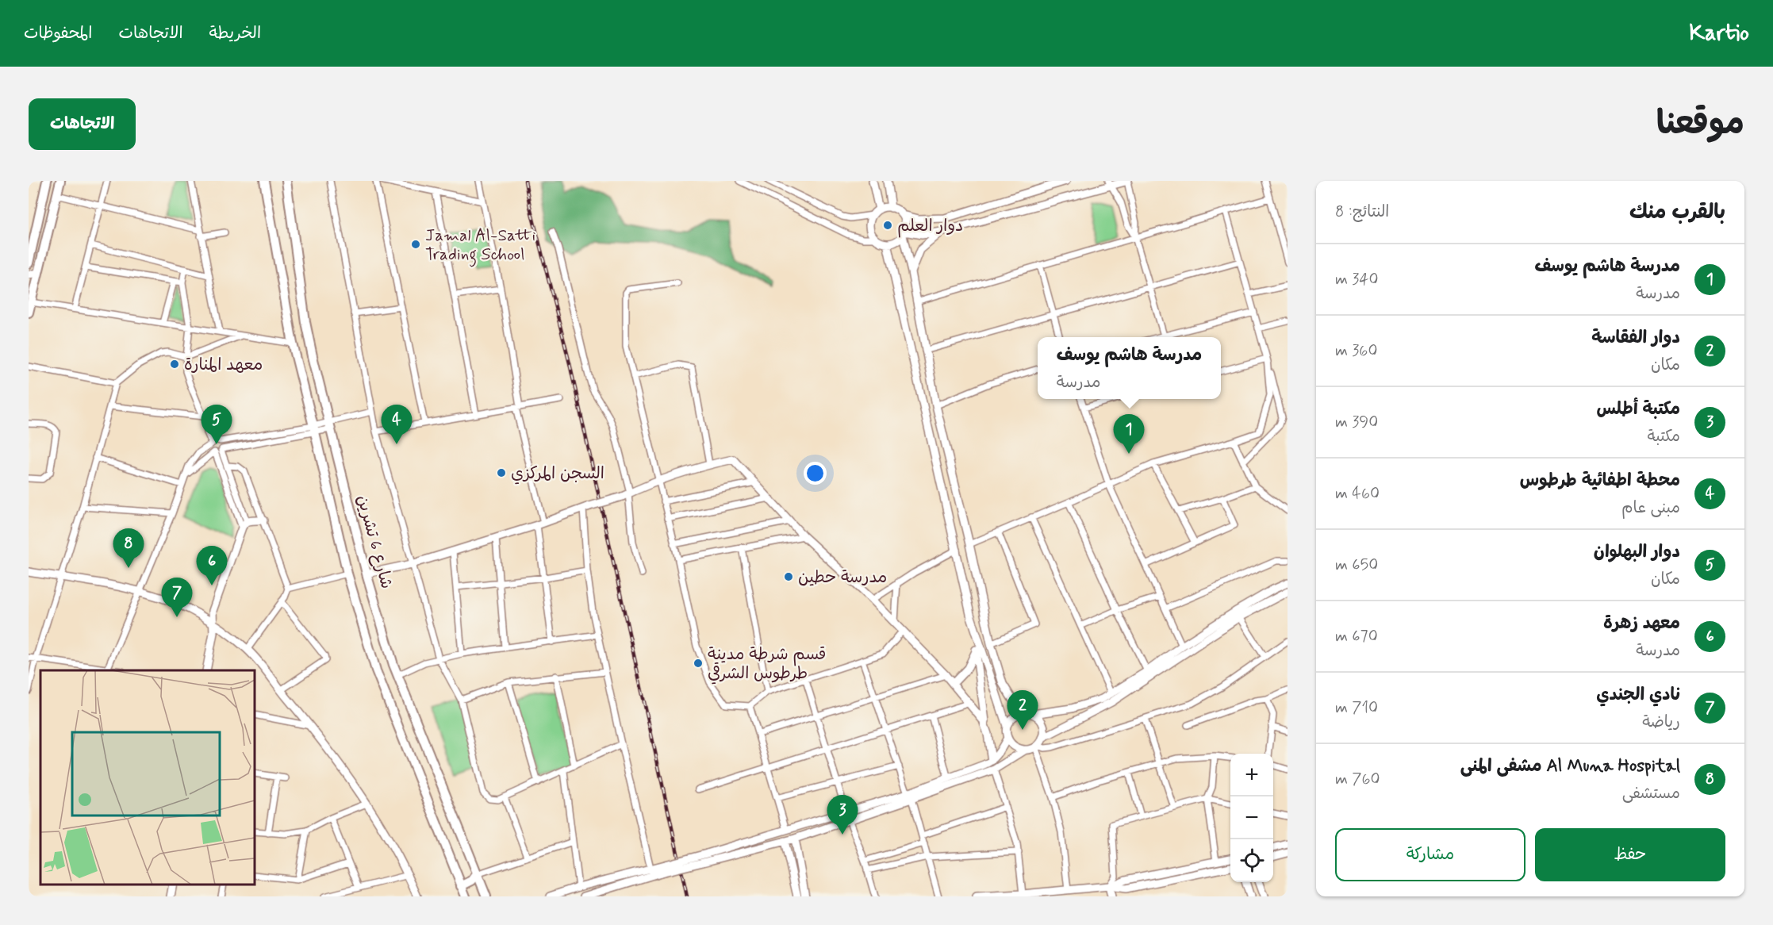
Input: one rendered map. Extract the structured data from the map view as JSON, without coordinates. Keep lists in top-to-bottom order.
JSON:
{
  "streets": {
    "main road": ["شارع 6 تشرين"]
  },
  "places": [
    "دوار العلم",
    "Jamal Al-Satti Trading School",
    "معهد المنارة",
    "السجن المركزي",
    "مدرسة حطين",
    "قسم شرطة مدينة طرطوس الشرقي"
  ],
  "page": {
    "header": "Kartio",
    "nav": ["الخريطة", "الاتجاهات", "المحفوظات"],
    "title": "موقعنا",
    "buttons": [
      "الاتجاهات",
      ["حفظ", "مشاركة"]
    ],
    "heading": ["بالقرب منك", "النتائج: 8"],
    "list": [
      {
        "mark": "1",
        "name": "مدرسة هاشم يوسف",
        "note": "مدرسة",
        "value": "340 m"
      },
      {
        "mark": "2",
        "name": "دوار الفقاسة",
        "note": "مكان",
        "value": "360 m"
      },
      {
        "mark": "3",
        "name": "مكتبة أطلس",
        "note": "مكتبة",
        "value": "390 m"
      },
      {
        "mark": "4",
        "name": "محطة اطفائية طرطوس",
        "note": "مبنى عام",
        "value": "460 m"
      },
      {
        "mark": "5",
        "name": "دوار البهلوان",
        "note": "مكان",
        "value": "650 m"
      },
      {
        "mark": "6",
        "name": "معهد زهرة",
        "note": "مدرسة",
        "value": "670 m"
      },
      {
        "mark": "7",
        "name": "نادي الجندي",
        "note": "رياضة",
        "value": "710 m"
      },
      {
        "mark": "8",
        "name": "Al Muna Hospital مشفى المنى",
        "note": "مستشفى",
        "value": "760 m"
      }
    ],
    "popup": ["مدرسة هاشم يوسف", "مدرسة"],
    "pins": [
      "4",
      "5",
      "1",
      "8",
      "6",
      "7",
      "2",
      "3"
    ],
    "map_buttons": ["+", "−"]
  }
}
